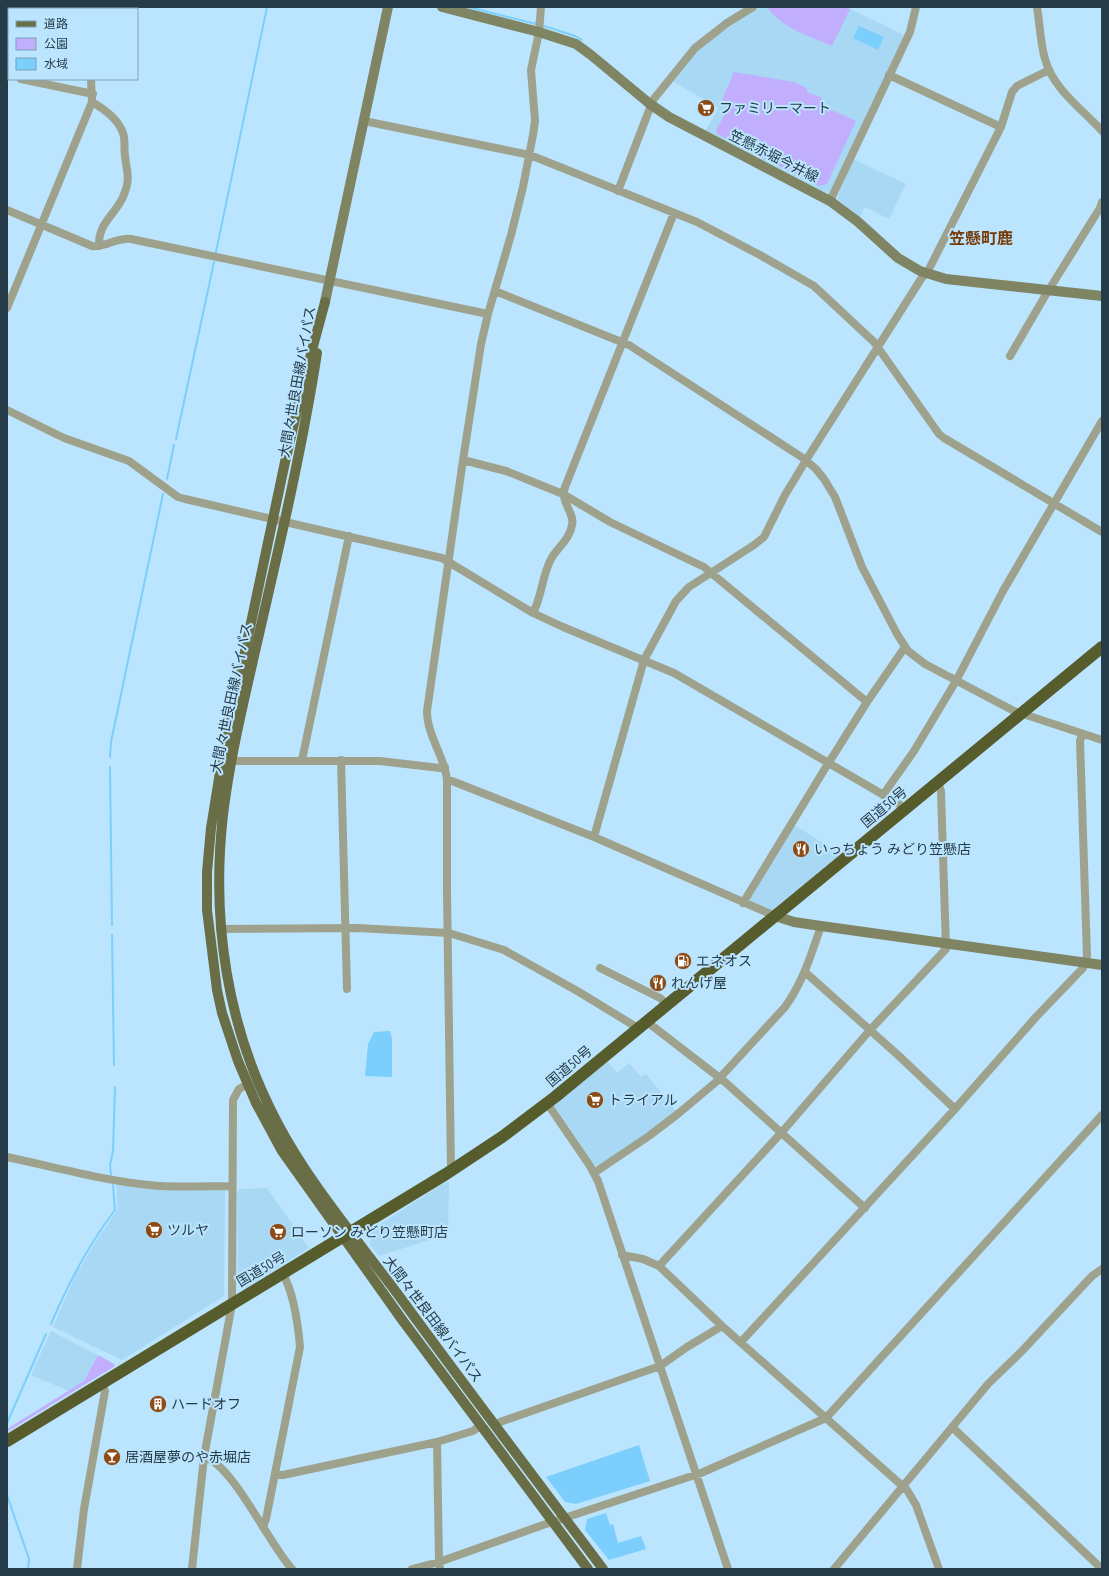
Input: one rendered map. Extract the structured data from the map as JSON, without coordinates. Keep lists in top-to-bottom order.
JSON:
{
  "streets": {
    "highway": ["国道50号"],
    "main road": ["笠懸赤堀今井線", "大間々世良田線バイパス"]
  },
  "crossings": [
    ["大間々世良田線バイパス", "国道50号"]
  ],
  "districts": ["笠懸町鹿"],
  "places": {
    "supermarket": [
      "ファミリーマート",
      "トライアル",
      "ツルヤ",
      "ローソン みどり笠懸町店"
    ],
    "restaurant": ["いっちょう みどり笠懸店", "れんげ屋"],
    "fuel station": ["エネオス"],
    "building": ["ハードオフ"],
    "bar": ["居酒屋夢のや赤堀店"]
  },
  "legend": ["道路", "公園", "水域"]
}
